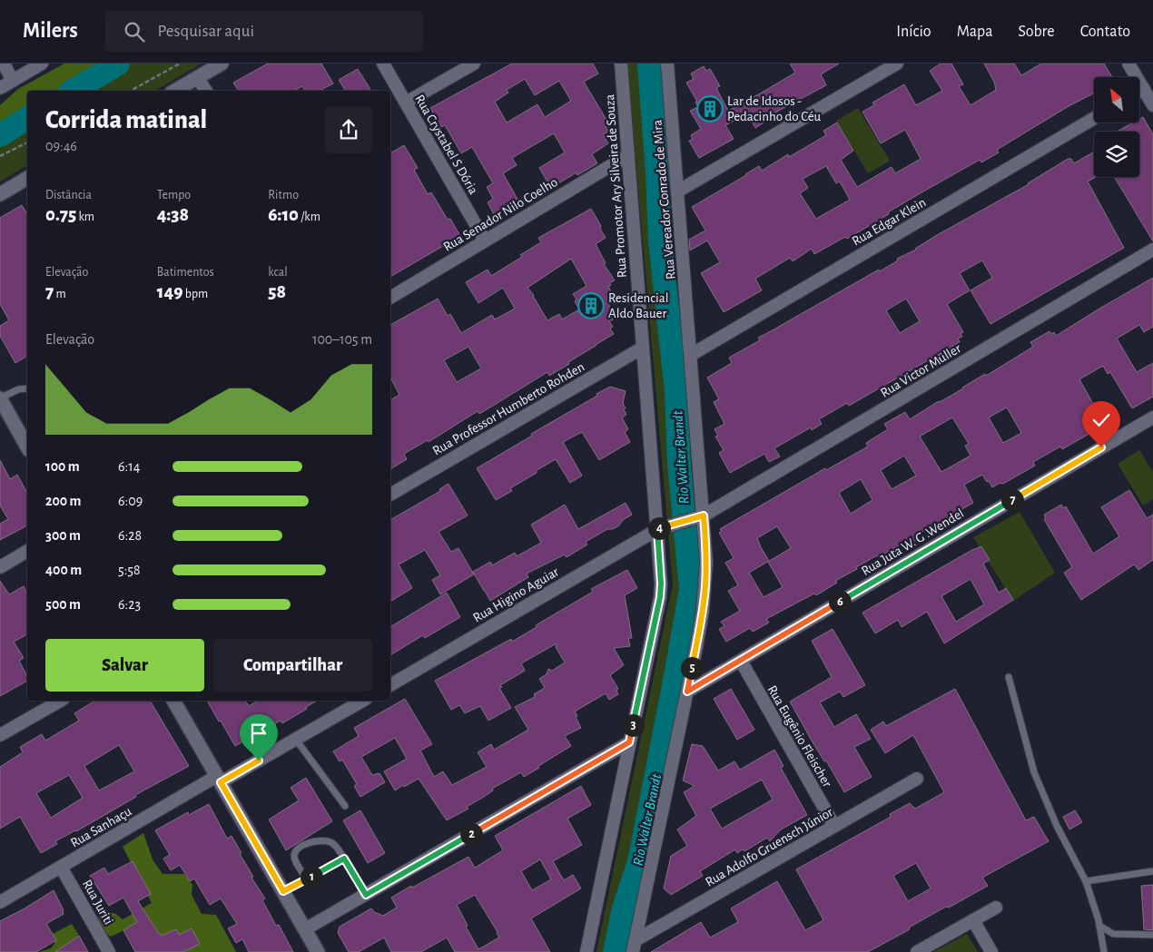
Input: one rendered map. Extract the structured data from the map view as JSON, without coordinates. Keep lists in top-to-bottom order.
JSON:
{
  "streets": {
    "street": [
      "Rua Crystabel S Dória",
      "Rua Promotor Ary Silveira de Souza",
      "Rua Vereador Conrado de Mira",
      "Rua Senador Nilo Coelho",
      "Rua Edgar Klein",
      "Rua Victor Müller",
      "Rua Professor Humberto Rohden",
      "Rua Juta W. G .Wendel",
      "Rua Higino Aguiar",
      "Rua Eugênio Fleischer",
      "Rua Sanhaçu",
      "Rua Adolfo Gruensch Júnior",
      "Rua Juriti"
    ]
  },
  "crossings": [
    ["Rua Crystabel S Dória", "Rua Senador Nilo Coelho"],
    ["Rua Promotor Ary Silveira de Souza", "Rua Senador Nilo Coelho"],
    ["Rua Promotor Ary Silveira de Souza", "Rua Victor Müller"],
    ["Rua Promotor Ary Silveira de Souza", "Rua Professor Humberto Rohden"],
    ["Rua Promotor Ary Silveira de Souza", "Rua Higino Aguiar"],
    ["Rua Vereador Conrado de Mira", "Rua Edgar Klein"],
    ["Rua Vereador Conrado de Mira", "Rua Victor Müller"],
    ["Rua Vereador Conrado de Mira", "Rua Juta W. G .Wendel"],
    ["Rua Vereador Conrado de Mira", "Rua Adolfo Gruensch Júnior"],
    ["Rua Victor Müller", "Rua Higino Aguiar"],
    ["Rua Juta W. G .Wendel", "Rua Eugênio Fleischer"],
    ["Rua Eugênio Fleischer", "Rua Adolfo Gruensch Júnior"],
    ["Rua Sanhaçu", "Rua Juriti"]
  ],
  "water": ["Rio Walter Brandt"],
  "places": {
    "building": ["Lar de Idosos - Pedacinho do Céu", "Residencial Aldo Bauer"]
  },
  "north": "top left",
  "page": {
    "header": "Milers",
    "search": "Pesquisar aqui",
    "nav": [
      "Início",
      "Mapa",
      "Sobre",
      "Contato"
    ],
    "heading": ["Corrida matinal", "09:46"],
    "stats": [
      ["Distância", "0.75 km"],
      ["Tempo", "4:38"],
      ["Ritmo", "6:10 /km"],
      ["Elevação", "7 m"],
      ["Batimentos", "149 bpm"],
      ["kcal", "58"]
    ],
    "chart": ["Elevação", "100–105 m"],
    "list": [
      {
        "name": "100 m",
        "note": "6:14"
      },
      {
        "name": "200 m",
        "note": "6:09"
      },
      {
        "name": "300 m",
        "note": "6:28"
      },
      {
        "name": "400 m",
        "note": "5:58"
      },
      {
        "name": "500 m",
        "note": "6:23"
      }
    ],
    "pins": [
      "7",
      "4",
      "6",
      "5",
      "3",
      "2",
      "1"
    ],
    "buttons": ["Salvar", "Compartilhar"]
  }
}
